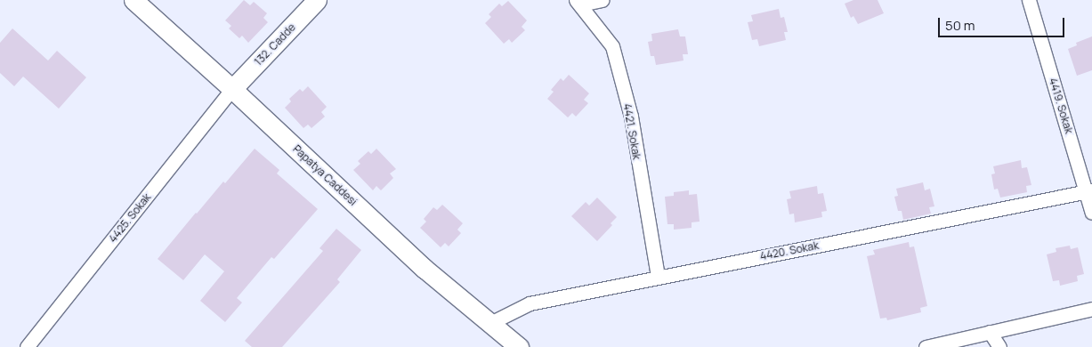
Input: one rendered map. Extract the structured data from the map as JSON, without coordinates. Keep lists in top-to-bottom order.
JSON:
{
  "streets": {
    "street": [
      "132. Cadde",
      "4419. Sokak",
      "4421. Sokak",
      "Papatya Caddesi",
      "4425. Sokak",
      "4420. Sokak"
    ]
  },
  "crossings": [
    ["132. Cadde", "Papatya Caddesi"],
    ["132. Cadde", "4425. Sokak"],
    ["4419. Sokak", "4420. Sokak"],
    ["4421. Sokak", "4420. Sokak"],
    ["Papatya Caddesi", "4425. Sokak"],
    ["Papatya Caddesi", "4420. Sokak"]
  ],
  "scale_bar": "50 m"
}
